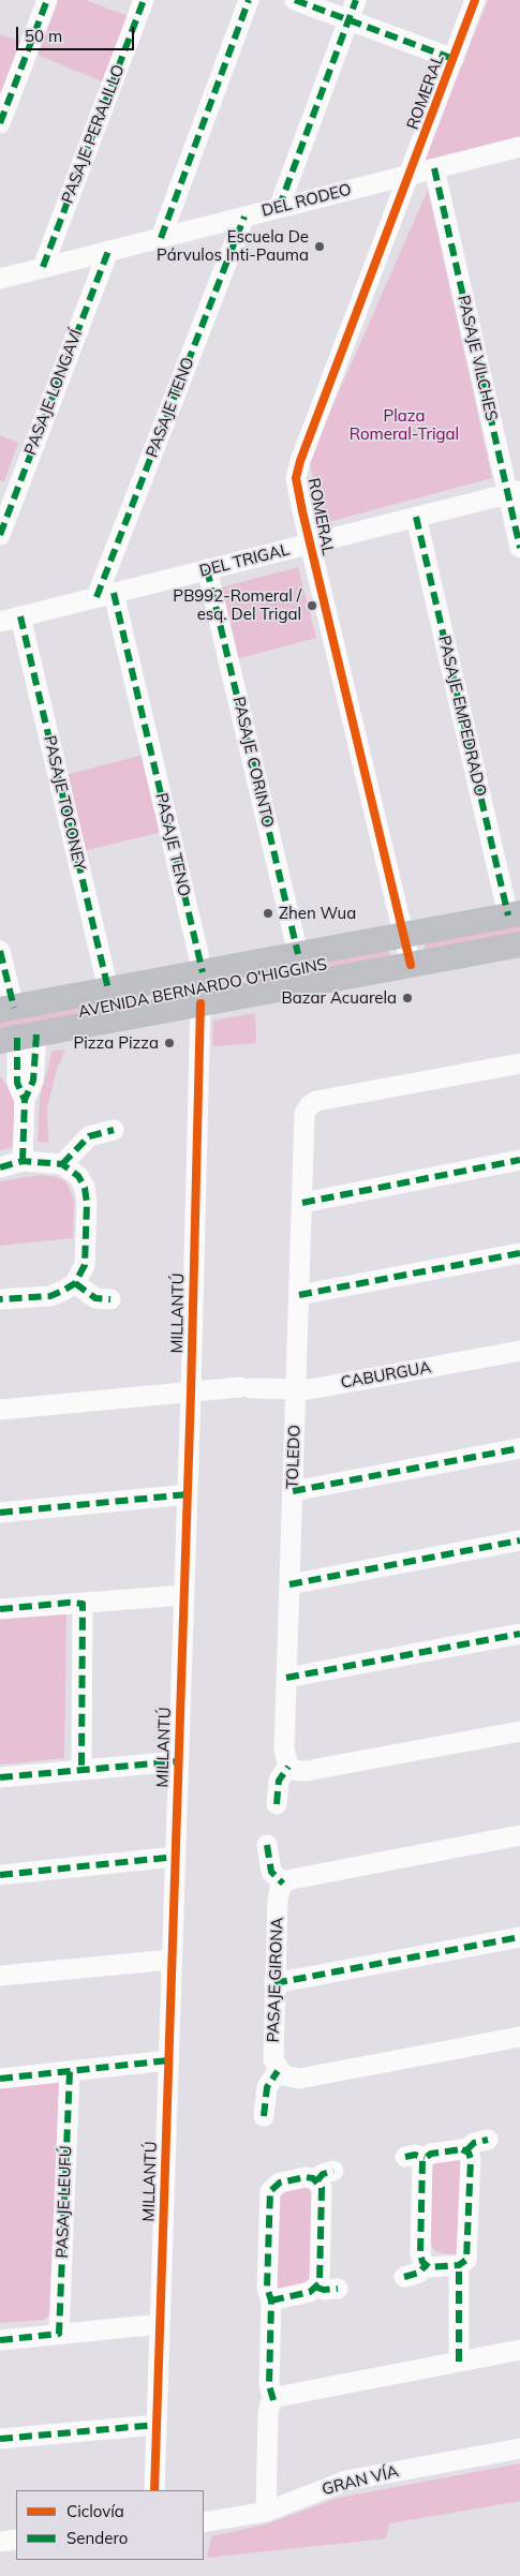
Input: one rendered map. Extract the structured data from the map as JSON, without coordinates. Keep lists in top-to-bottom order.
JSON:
{
  "streets": {
    "main road": ["AVENIDA BERNARDO O'HIGGINS"],
    "street": [
      "ROMERAL",
      "PASAJE PERALILLO",
      "DEL RODEO",
      "PASAJE VILCHES",
      "PASAJE LONGAVÍ",
      "PASAJE TENO",
      "DEL TRIGAL",
      "PASAJE EMPEDRADO",
      "PASAJE CORINTO",
      "PASAJE TOCONEY",
      "MILLANTÚ",
      "CABURGUA",
      "TOLEDO",
      "PASAJE GIRONA",
      "PASAJE LEUFÚ",
      "GRAN VÍA"
    ]
  },
  "crossings": [
    ["ROMERAL", "DEL RODEO"],
    ["ROMERAL", "DEL TRIGAL"],
    ["ROMERAL", "AVENIDA BERNARDO O'HIGGINS"],
    ["PASAJE PERALILLO", "DEL RODEO"],
    ["DEL RODEO", "PASAJE VILCHES"],
    ["DEL RODEO", "PASAJE LONGAVÍ"],
    ["DEL RODEO", "PASAJE TENO"],
    ["PASAJE VILCHES", "DEL TRIGAL"],
    ["PASAJE TENO", "DEL TRIGAL"],
    ["PASAJE TENO", "AVENIDA BERNARDO O'HIGGINS"],
    ["DEL TRIGAL", "PASAJE EMPEDRADO"],
    ["DEL TRIGAL", "PASAJE CORINTO"],
    ["DEL TRIGAL", "PASAJE TOCONEY"],
    ["PASAJE EMPEDRADO", "AVENIDA BERNARDO O'HIGGINS"],
    ["PASAJE CORINTO", "AVENIDA BERNARDO O'HIGGINS"],
    ["PASAJE TOCONEY", "AVENIDA BERNARDO O'HIGGINS"],
    ["AVENIDA BERNARDO O'HIGGINS", "MILLANTÚ"],
    ["MILLANTÚ", "CABURGUA"],
    ["CABURGUA", "TOLEDO"]
  ],
  "parks": ["Plaza Romeral-Trigal"],
  "places": [
    "Escuela De Párvulos Inti-Pauma",
    "PB992-Romeral / esq. Del Trigal",
    "Zhen Wua",
    "Bazar Acuarela",
    "Pizza Pizza"
  ],
  "legend": ["Ciclovía", "Sendero"],
  "scale_bar": "50 m"
}
